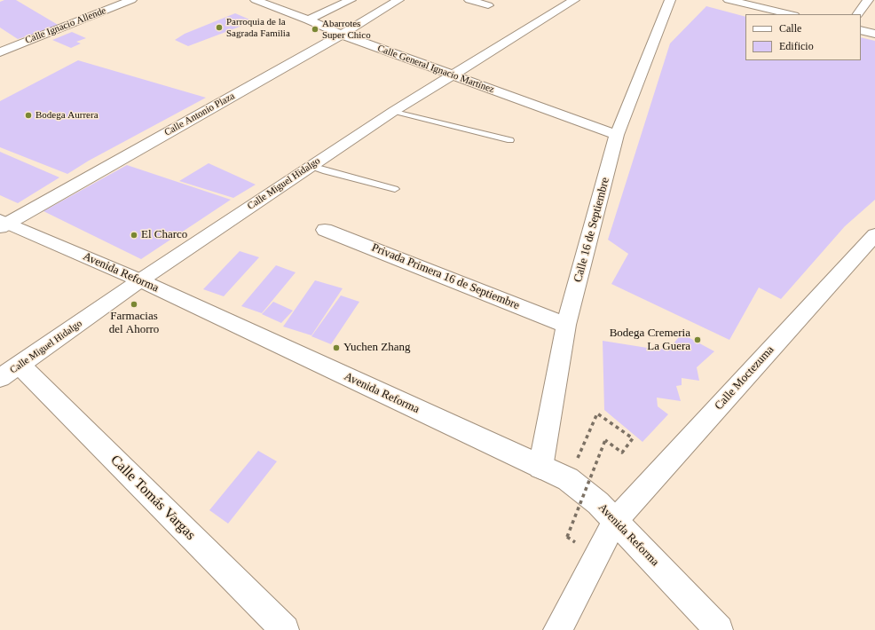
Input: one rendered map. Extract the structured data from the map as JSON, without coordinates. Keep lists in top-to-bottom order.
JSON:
{
  "streets": {
    "street": [
      "Calle Ignacio Allende",
      "Calle General Ignacio Martínez",
      "Calle Antonio Plaza",
      "Calle Miguel Hidalgo",
      "Calle 16 de Septiembre",
      "Avenida Reforma",
      "Privada Primera 16 de Septiembre",
      "Calle Moctezuma",
      "Calle Tomás Vargas"
    ]
  },
  "crossings": [
    ["Calle General Ignacio Martínez", "Calle Antonio Plaza"],
    ["Calle General Ignacio Martínez", "Calle Miguel Hidalgo"],
    ["Calle General Ignacio Martínez", "Calle 16 de Septiembre"],
    ["Calle Antonio Plaza", "Avenida Reforma"],
    ["Calle Miguel Hidalgo", "Avenida Reforma"],
    ["Calle Miguel Hidalgo", "Calle Tomás Vargas"],
    ["Calle 16 de Septiembre", "Avenida Reforma"],
    ["Calle 16 de Septiembre", "Privada Primera 16 de Septiembre"],
    ["Avenida Reforma", "Calle Moctezuma"]
  ],
  "places": [
    "Parroquia de la Sagrada Familia",
    "Abarrotes Super Chico",
    "Bodega Aurrera",
    "El Charco",
    "Farmacias del Ahorro",
    "Bodega Cremeria La Guera",
    "Yuchen Zhang"
  ],
  "legend": ["Calle", "Edificio"]
}
